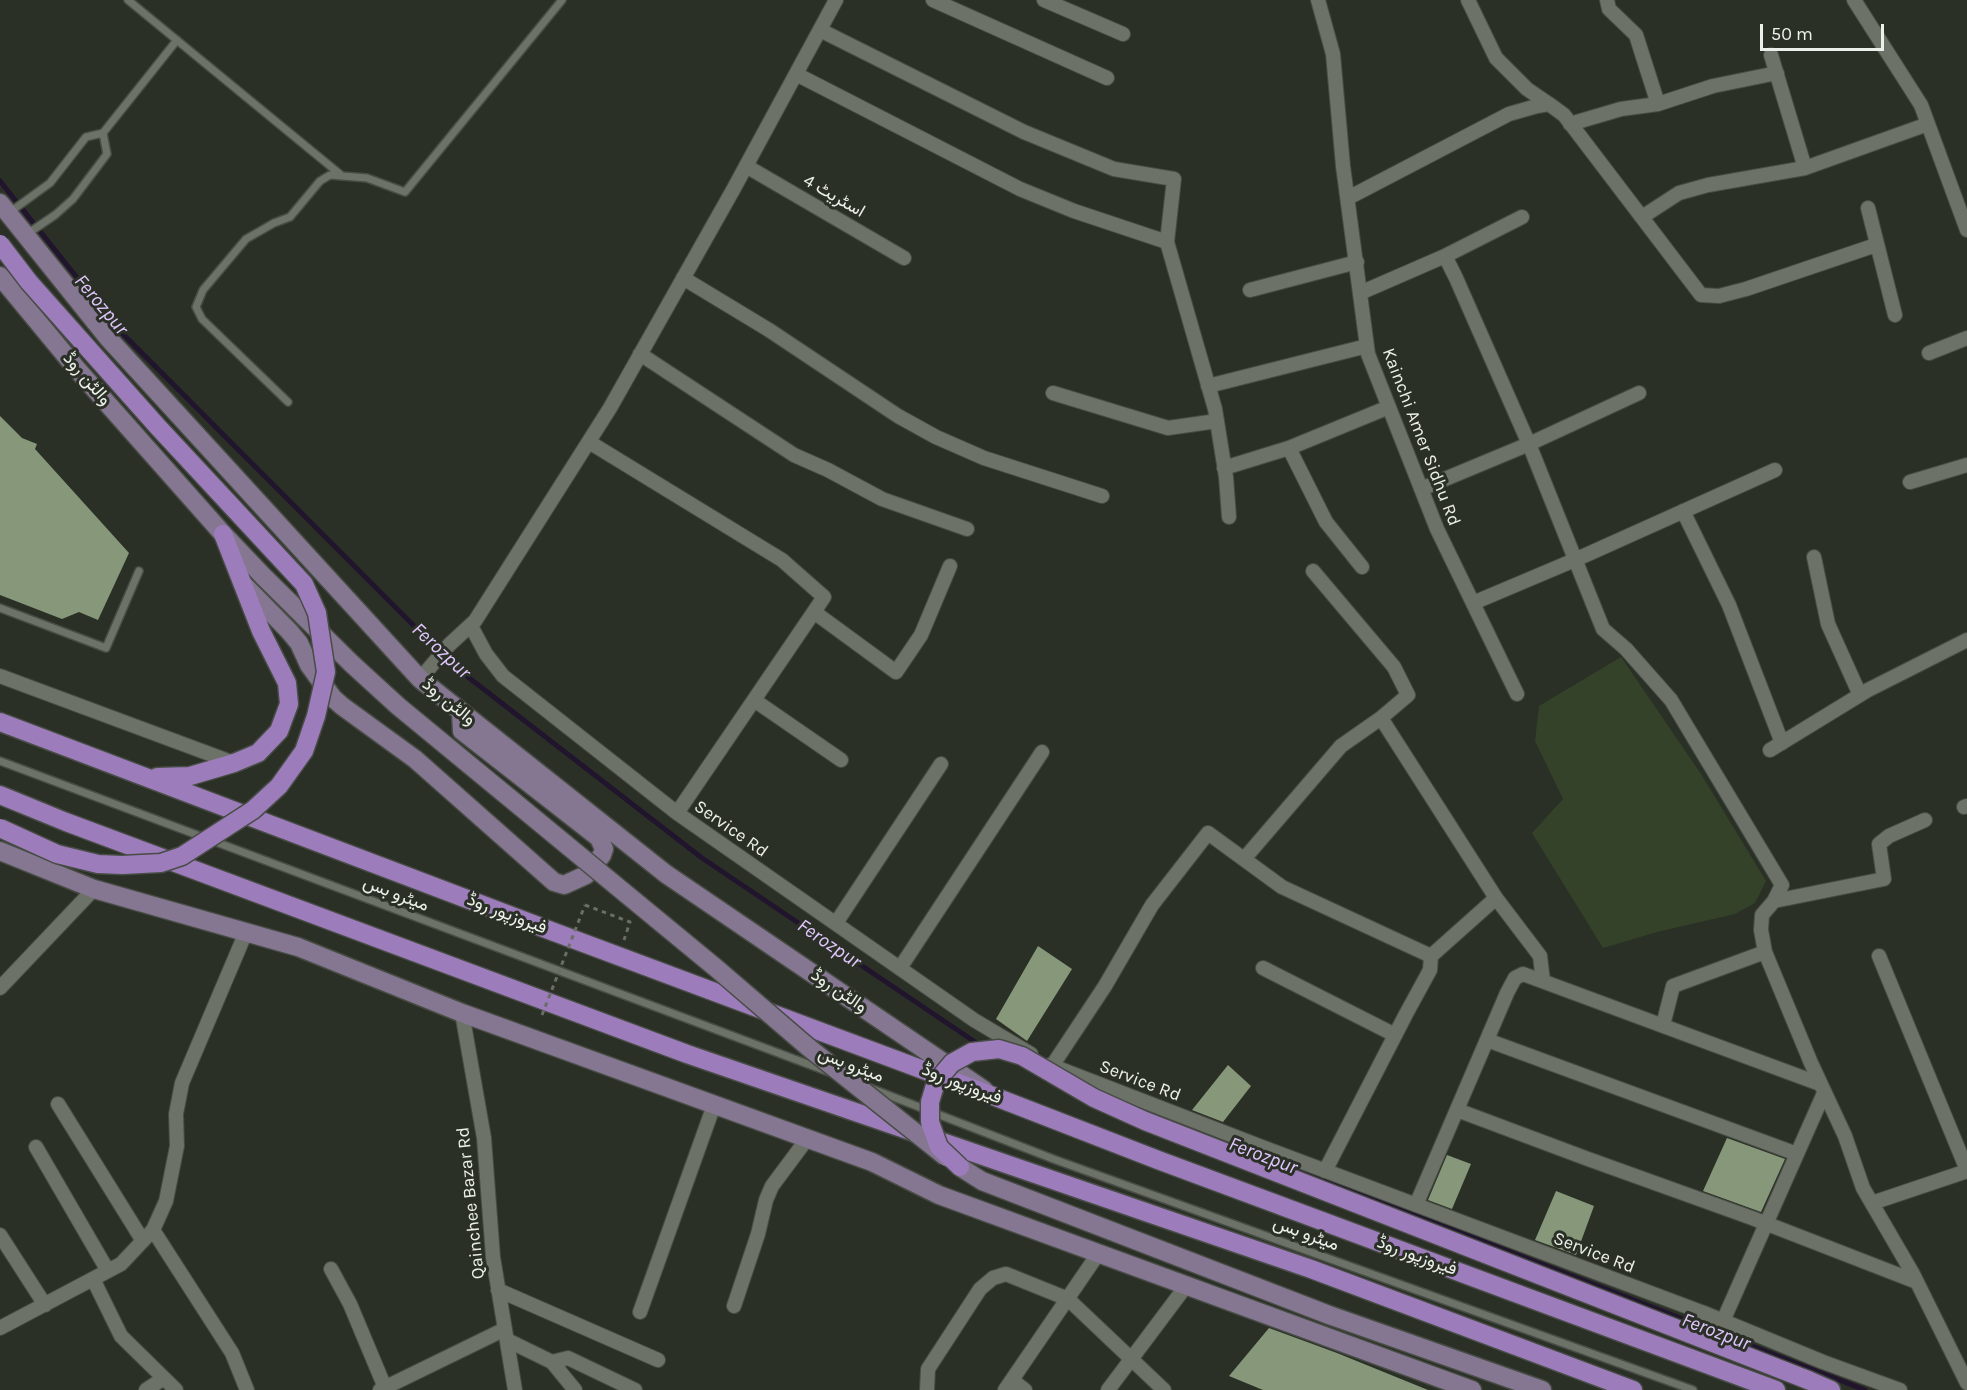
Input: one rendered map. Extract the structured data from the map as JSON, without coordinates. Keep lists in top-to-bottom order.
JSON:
{
  "streets": {
    "main road": ["والٹن روڈ", "فیروزپور روڈ"],
    "street": [
      "اسٹریٹ 4",
      "Kainchi Amer Sidhu Rd",
      "Service Rd",
      "Qainchee Bazar Rd"
    ],
    "lane": ["میٹرو بس"]
  },
  "crossings": [
    ["والٹن روڈ", "فیروزپور روڈ"]
  ],
  "water": ["Ferozpur"],
  "scale_bar": "50 m"
}
